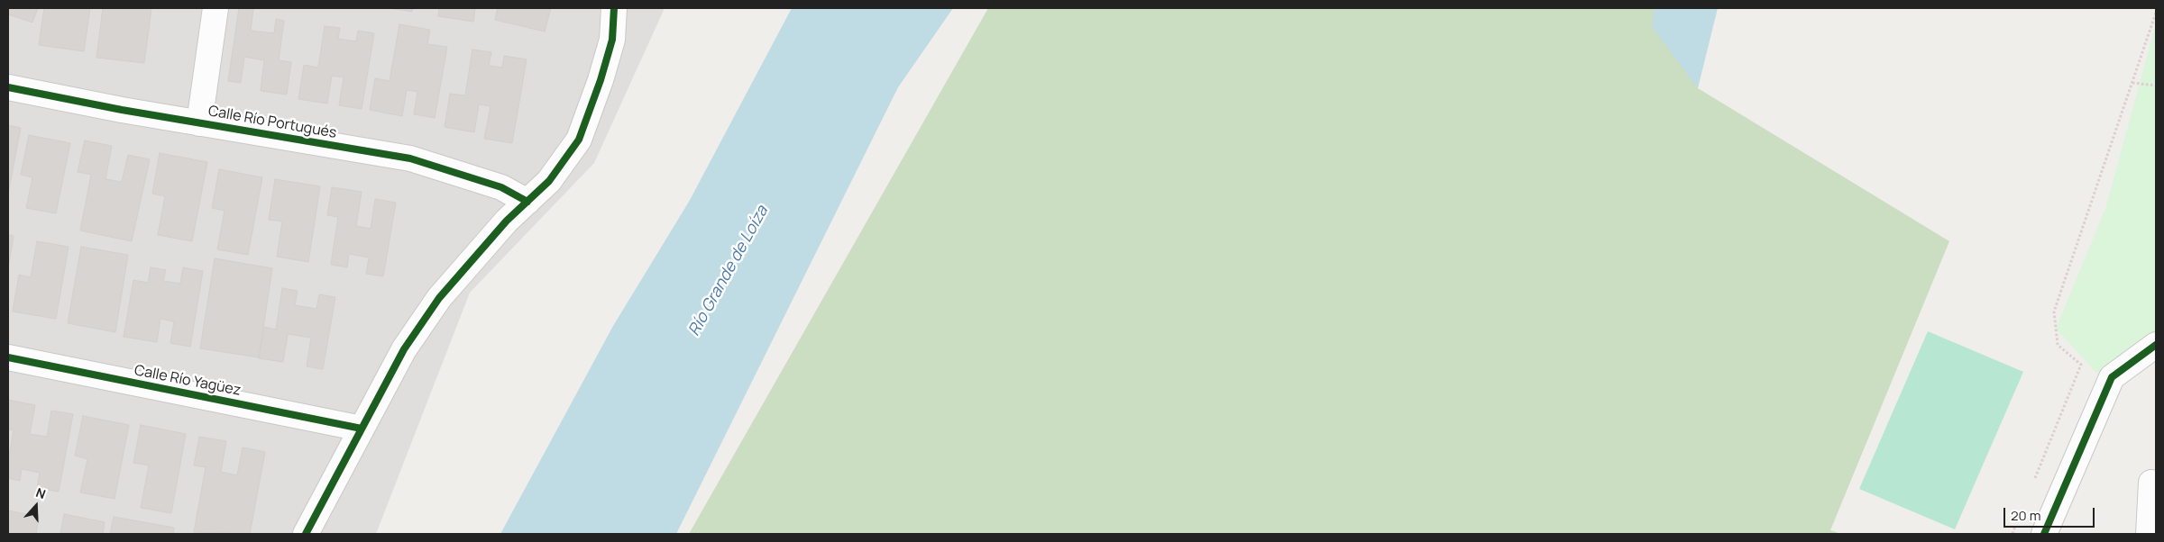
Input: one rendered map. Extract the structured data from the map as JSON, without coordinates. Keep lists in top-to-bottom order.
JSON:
{
  "streets": {
    "street": ["Calle Río Portugués", "Calle Río Yagüez"]
  },
  "water": ["Río Grande de Loíza"],
  "scale_bar": "20 m",
  "north": "top"
}
